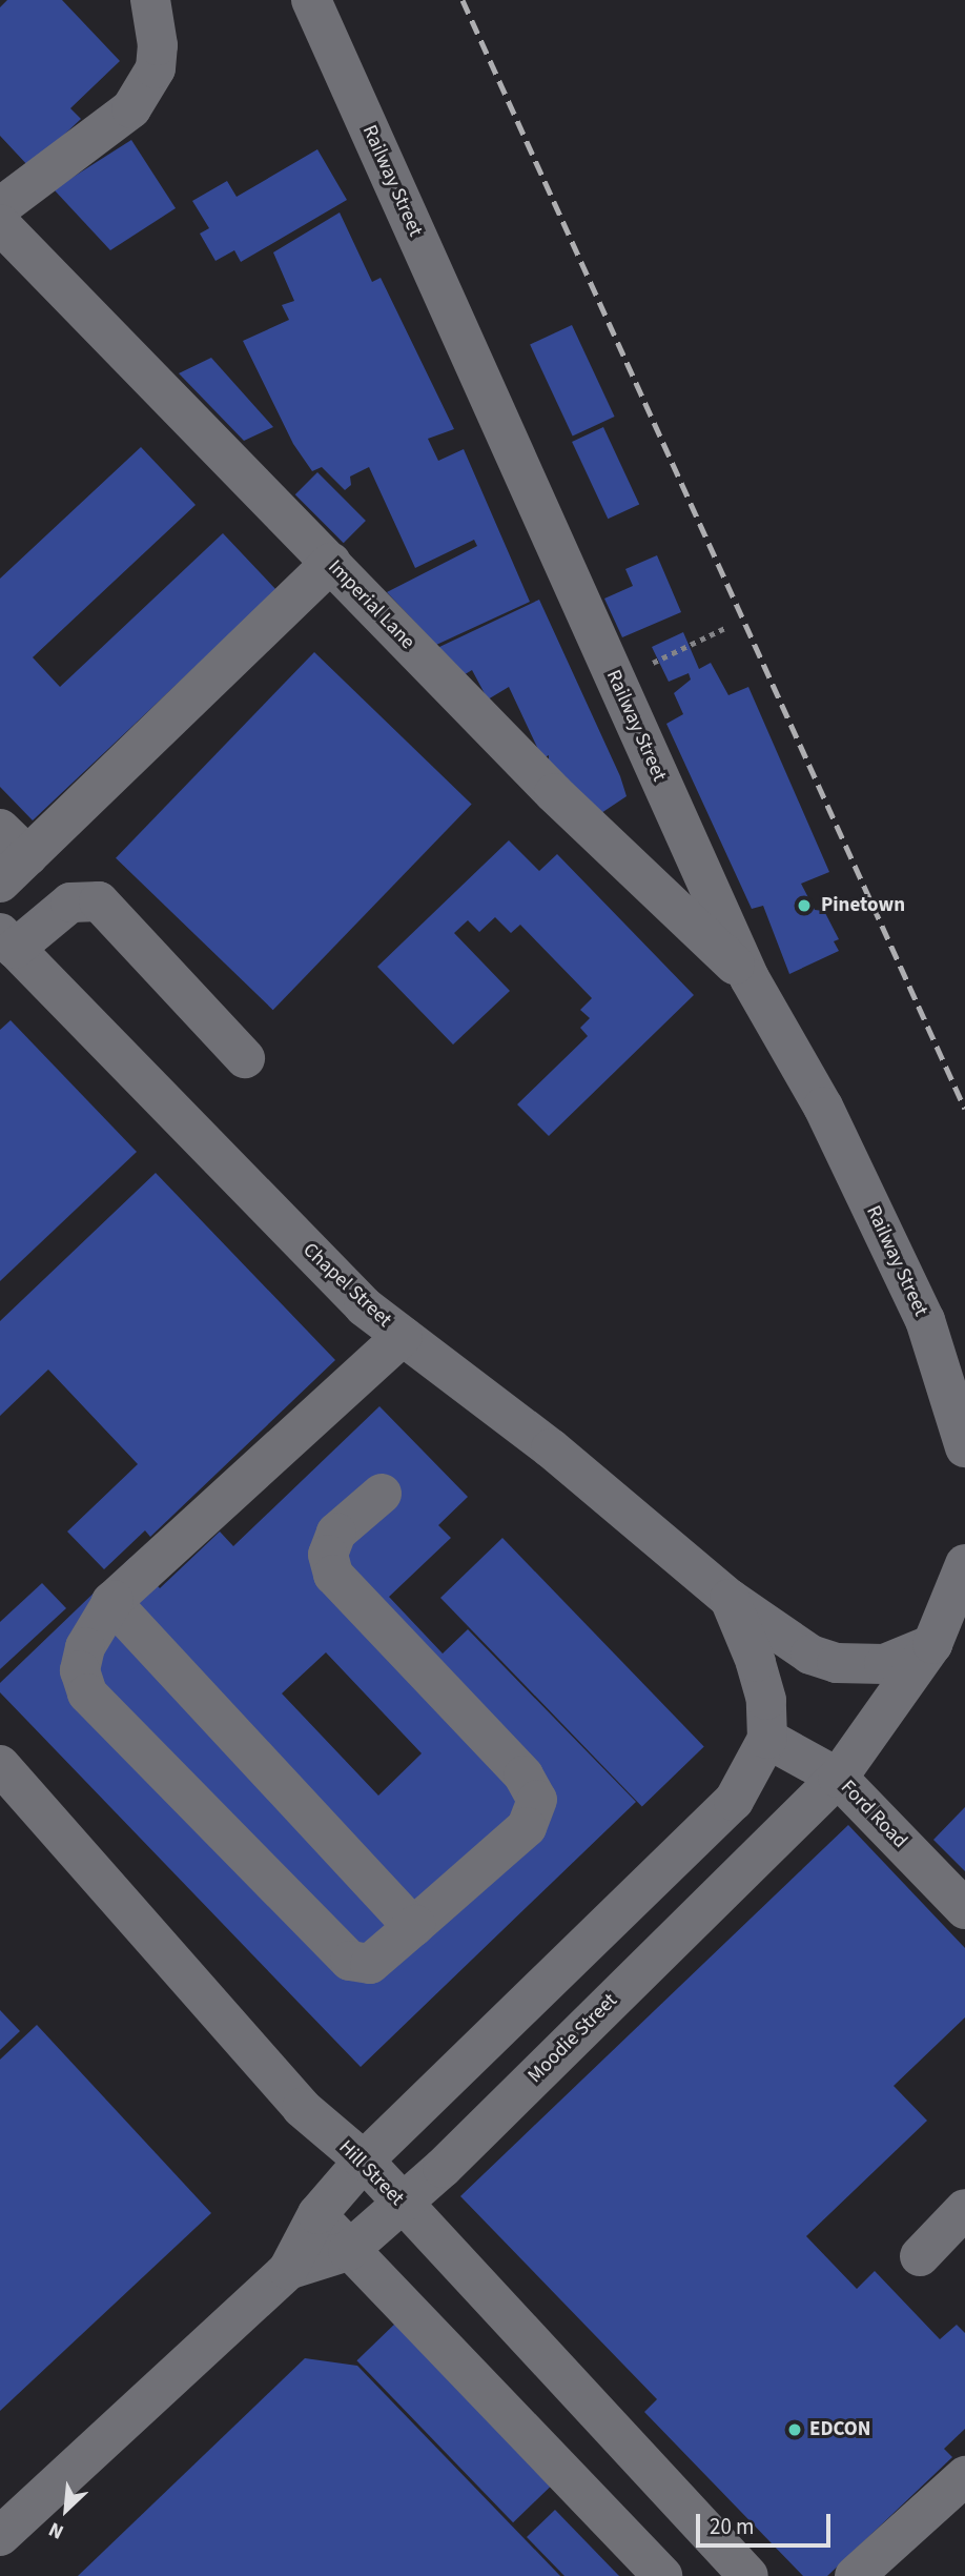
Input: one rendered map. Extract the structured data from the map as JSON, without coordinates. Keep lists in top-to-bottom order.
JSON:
{
  "streets": {
    "street": [
      "Railway Street",
      "Imperial Lane",
      "Chapel Street",
      "Ford Road",
      "Moodie Street",
      "Hill Street"
    ]
  },
  "crossings": [
    ["Railway Street", "Imperial Lane"],
    ["Chapel Street", "Ford Road"],
    ["Chapel Street", "Moodie Street"],
    ["Ford Road", "Moodie Street"],
    ["Moodie Street", "Hill Street"]
  ],
  "places": ["Pinetown", "EDCON"],
  "scale_bar": "20 m",
  "north": "bottom left"
}
